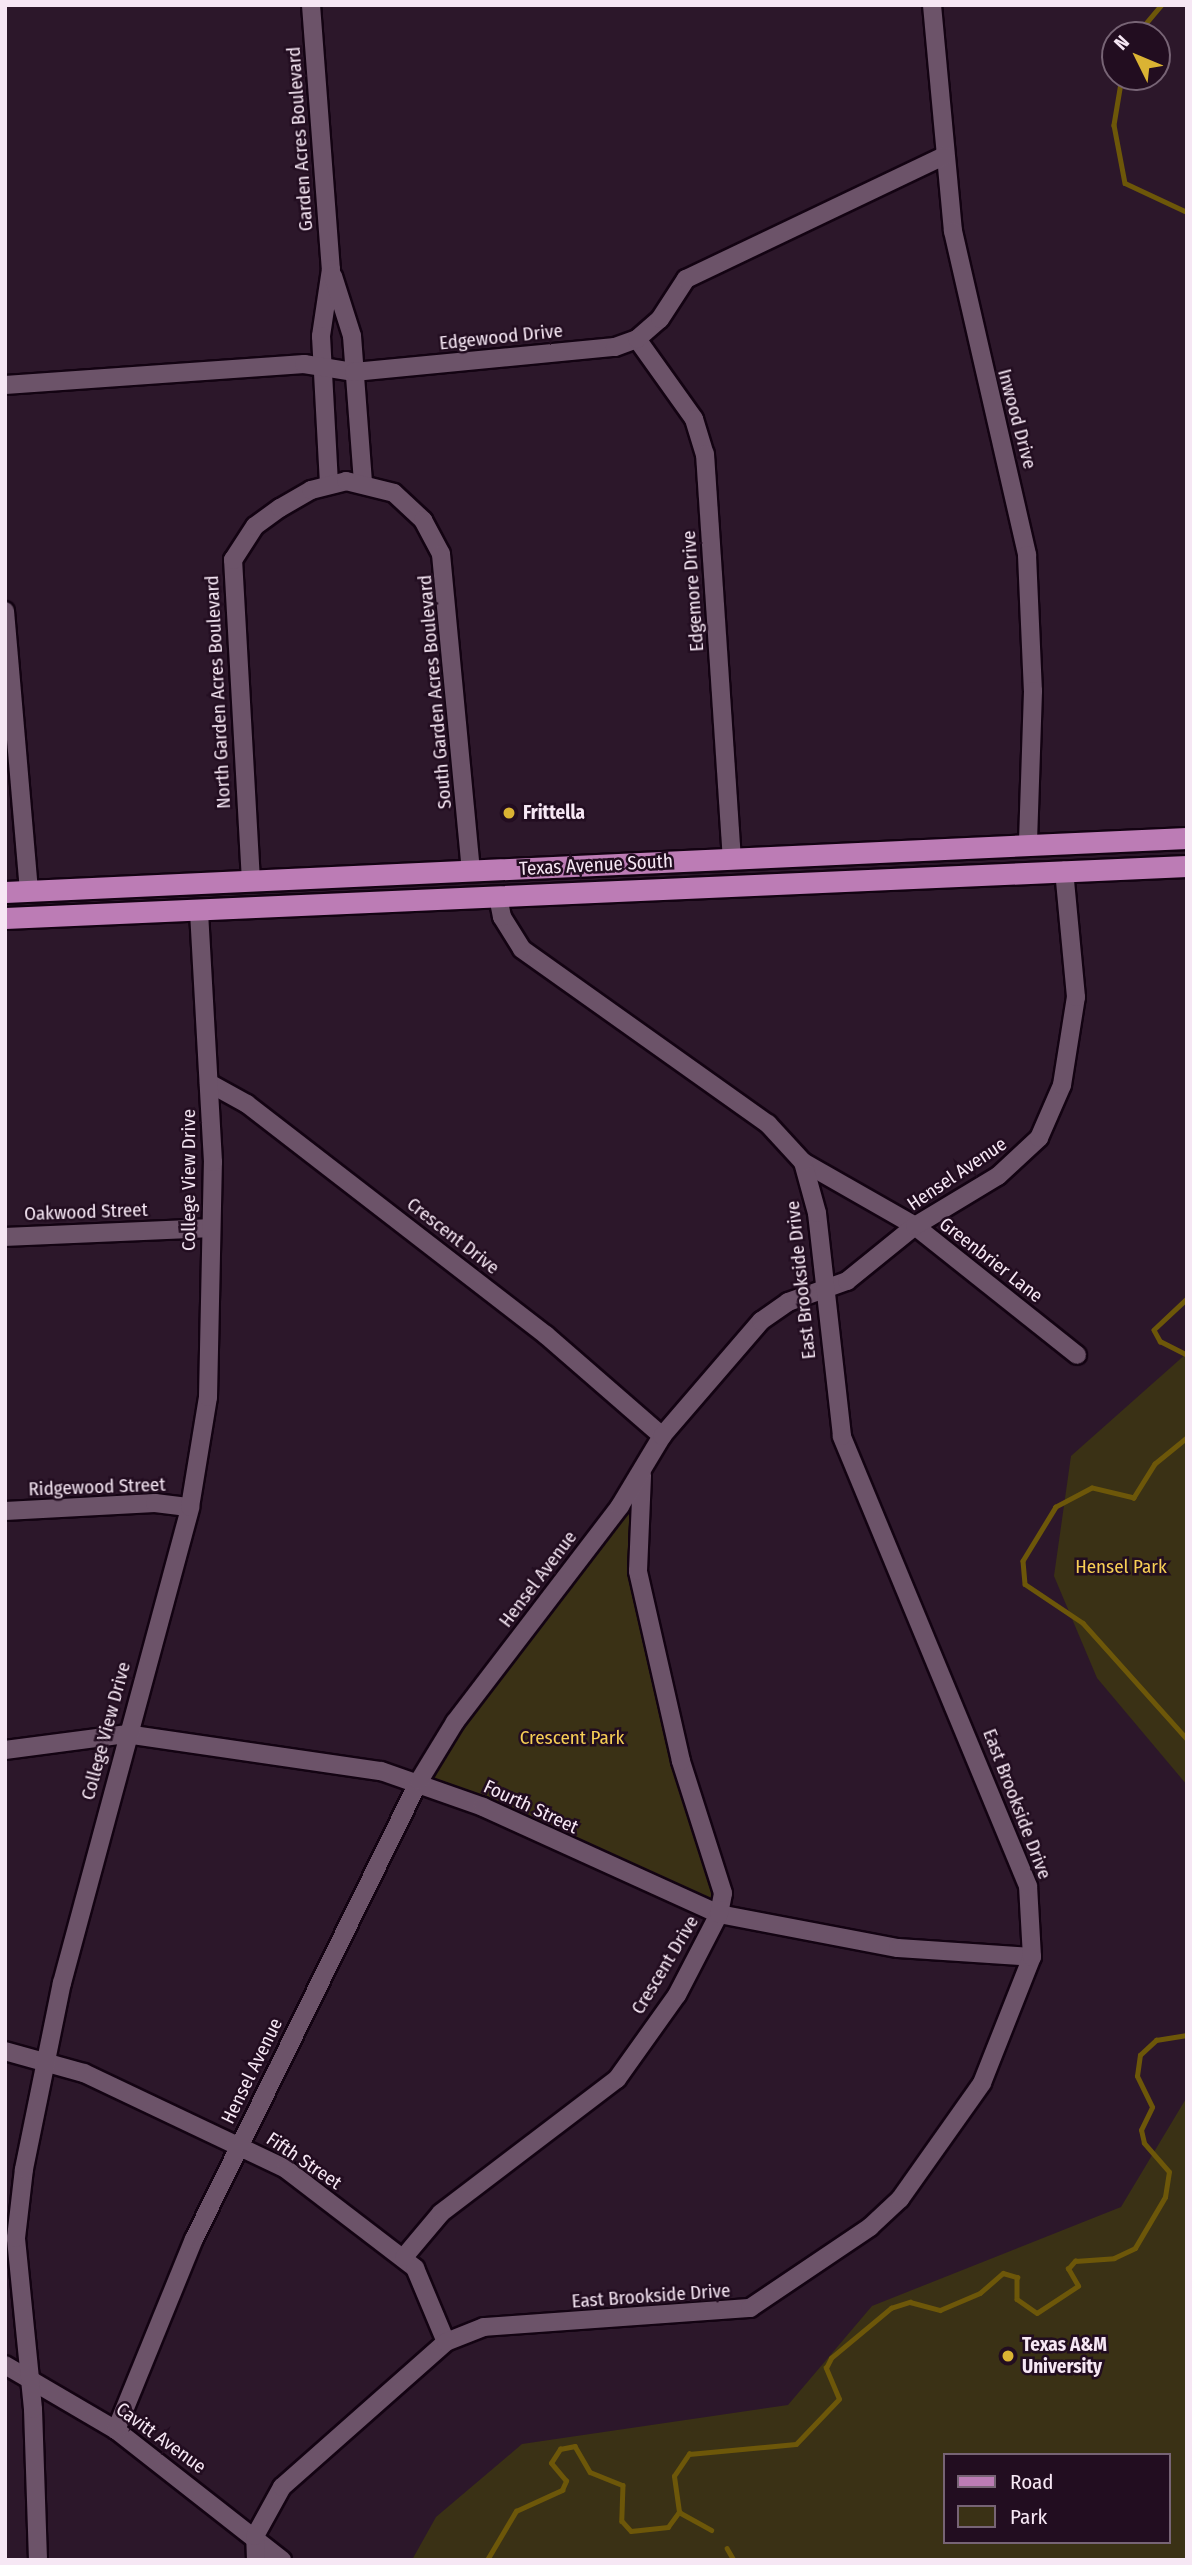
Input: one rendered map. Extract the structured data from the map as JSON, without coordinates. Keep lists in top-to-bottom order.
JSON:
{
  "streets": {
    "main road": ["Texas Avenue South"],
    "street": [
      "Garden Acres Boulevard",
      "Edgewood Drive",
      "Inwood Drive",
      "Edgemore Drive",
      "North Garden Acres Boulevard",
      "South Garden Acres Boulevard",
      "Hensel Avenue",
      "College View Drive",
      "Oakwood Street",
      "Crescent Drive",
      "Greenbrier Lane",
      "East Brookside Drive",
      "Ridgewood Street",
      "Fourth Street",
      "Fifth Street",
      "Cavitt Avenue"
    ]
  },
  "crossings": [
    ["Garden Acres Boulevard", "Edgewood Drive"],
    ["Garden Acres Boulevard", "North Garden Acres Boulevard"],
    ["Garden Acres Boulevard", "South Garden Acres Boulevard"],
    ["Edgewood Drive", "Inwood Drive"],
    ["Edgewood Drive", "Edgemore Drive"],
    ["Inwood Drive", "Texas Avenue South"],
    ["Edgemore Drive", "Texas Avenue South"],
    ["North Garden Acres Boulevard", "South Garden Acres Boulevard"],
    ["North Garden Acres Boulevard", "Texas Avenue South"],
    ["South Garden Acres Boulevard", "Texas Avenue South"],
    ["Texas Avenue South", "Hensel Avenue"],
    ["Texas Avenue South", "College View Drive"],
    ["Texas Avenue South", "East Brookside Drive"],
    ["Hensel Avenue", "Crescent Drive"],
    ["Hensel Avenue", "Greenbrier Lane"],
    ["Hensel Avenue", "East Brookside Drive"],
    ["Hensel Avenue", "Fourth Street"],
    ["Hensel Avenue", "Fifth Street"],
    ["Hensel Avenue", "Cavitt Avenue"],
    ["College View Drive", "Oakwood Street"],
    ["College View Drive", "Crescent Drive"],
    ["College View Drive", "Ridgewood Street"],
    ["College View Drive", "Fourth Street"],
    ["College View Drive", "Fifth Street"],
    ["College View Drive", "Cavitt Avenue"],
    ["Crescent Drive", "Fourth Street"],
    ["Crescent Drive", "Fifth Street"],
    ["Greenbrier Lane", "East Brookside Drive"],
    ["East Brookside Drive", "Fourth Street"],
    ["East Brookside Drive", "Fifth Street"],
    ["East Brookside Drive", "Cavitt Avenue"]
  ],
  "parks": ["Hensel Park", "Crescent Park"],
  "places": ["Frittella", "Texas A&M University"],
  "legend": ["Road", "Park"],
  "north": "top left"
}
